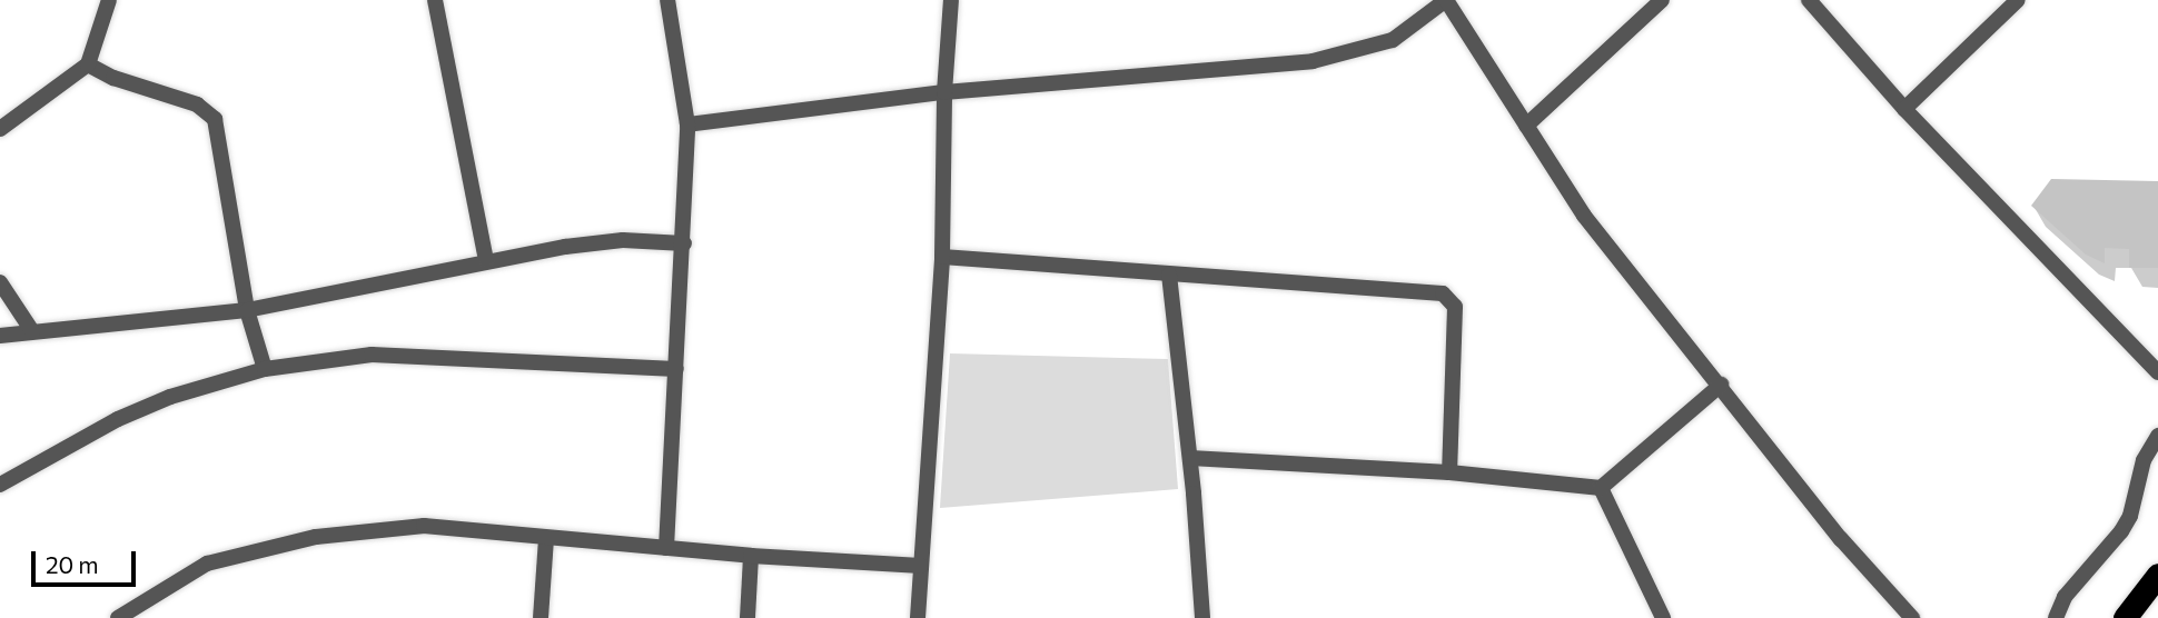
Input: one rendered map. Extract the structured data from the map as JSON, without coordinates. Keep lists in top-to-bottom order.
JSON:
{
  "scale_bar": "20 m"
}
